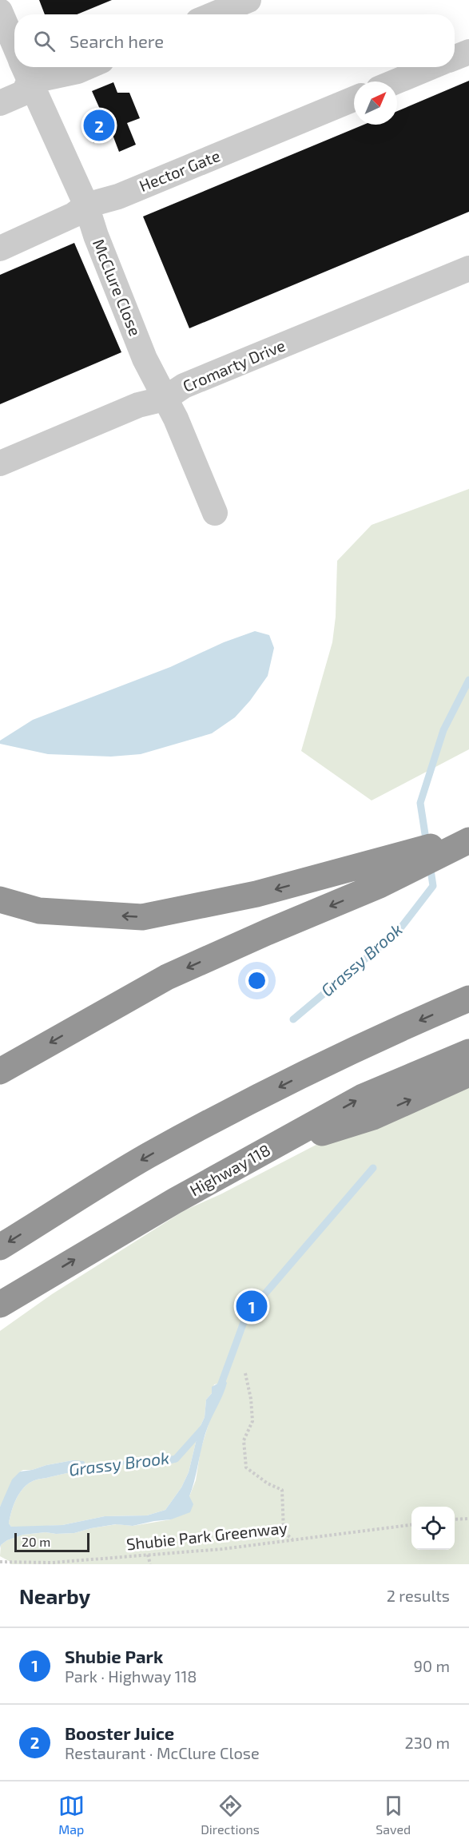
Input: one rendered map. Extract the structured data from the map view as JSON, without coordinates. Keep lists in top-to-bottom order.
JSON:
{
  "streets": {
    "highway": ["Highway 118"],
    "street": ["Hector Gate", "McClure Close", "Cromarty Drive"],
    "path": ["Shubie Park Greenway"]
  },
  "crossings": [
    ["Hector Gate", "McClure Close"],
    ["McClure Close", "Cromarty Drive"]
  ],
  "water": ["Grassy Brook"],
  "scale_bar": "20 m",
  "north": "top right",
  "page": {
    "search": "Search here",
    "pins": ["2", "1"],
    "scale": "20 m",
    "heading": ["Nearby", "2 results"],
    "list": [
      {
        "mark": "1",
        "name": "Shubie Park",
        "note": "Park · Highway 118",
        "value": "90 m"
      },
      {
        "mark": "2",
        "name": "Booster Juice",
        "note": "Restaurant · McClure Close",
        "value": "230 m"
      }
    ],
    "nav": ["Map", "Directions", "Saved"]
  }
}
